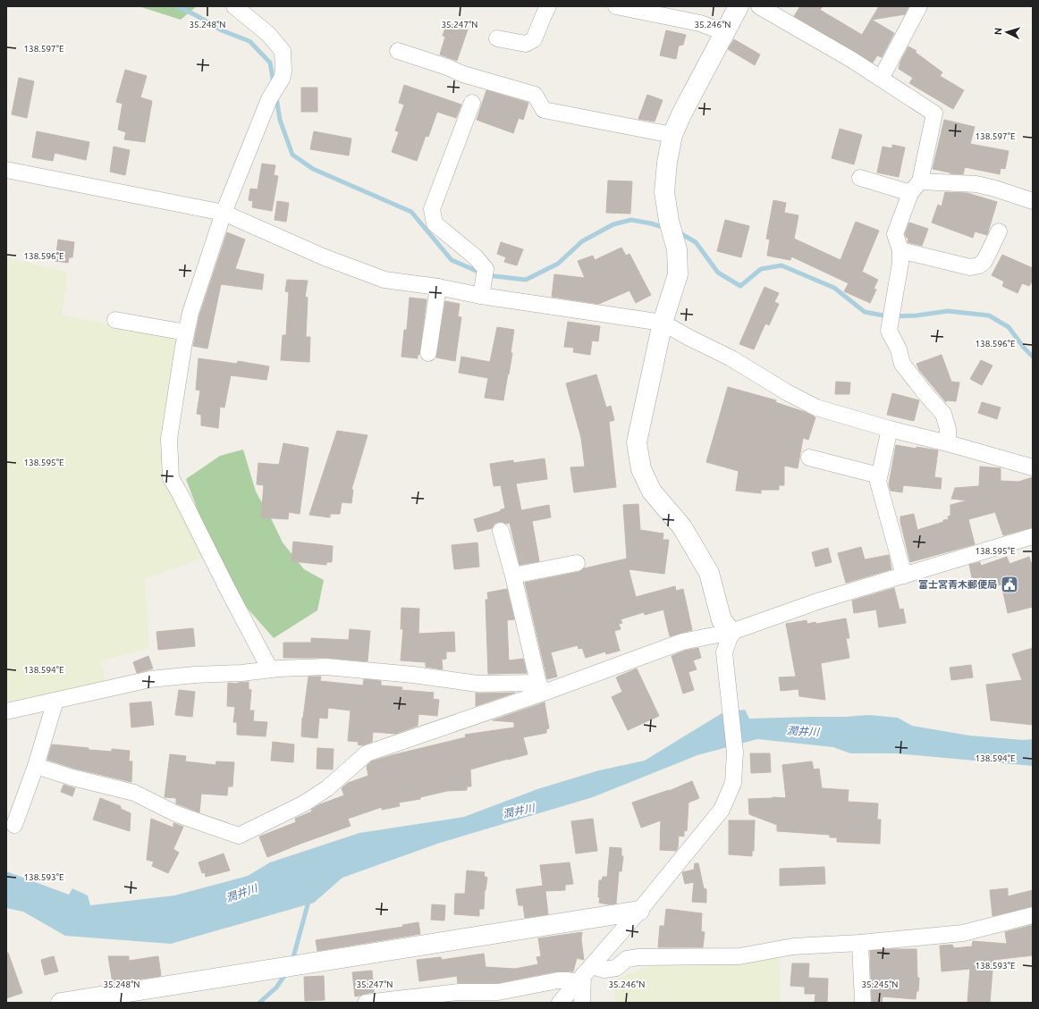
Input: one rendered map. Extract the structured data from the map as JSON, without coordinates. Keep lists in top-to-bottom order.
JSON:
{
  "water": ["潤井川"],
  "places": {
    "public building": ["富士宮青木郵便局"]
  },
  "north": "left",
  "coordinates": [
    "35.248°N",
    "35.247°N",
    "35.246°N",
    "138.597°E",
    "138.596°E",
    "138.595°E",
    "138.594°E",
    "138.593°E",
    "35.245°N"
  ]
}
